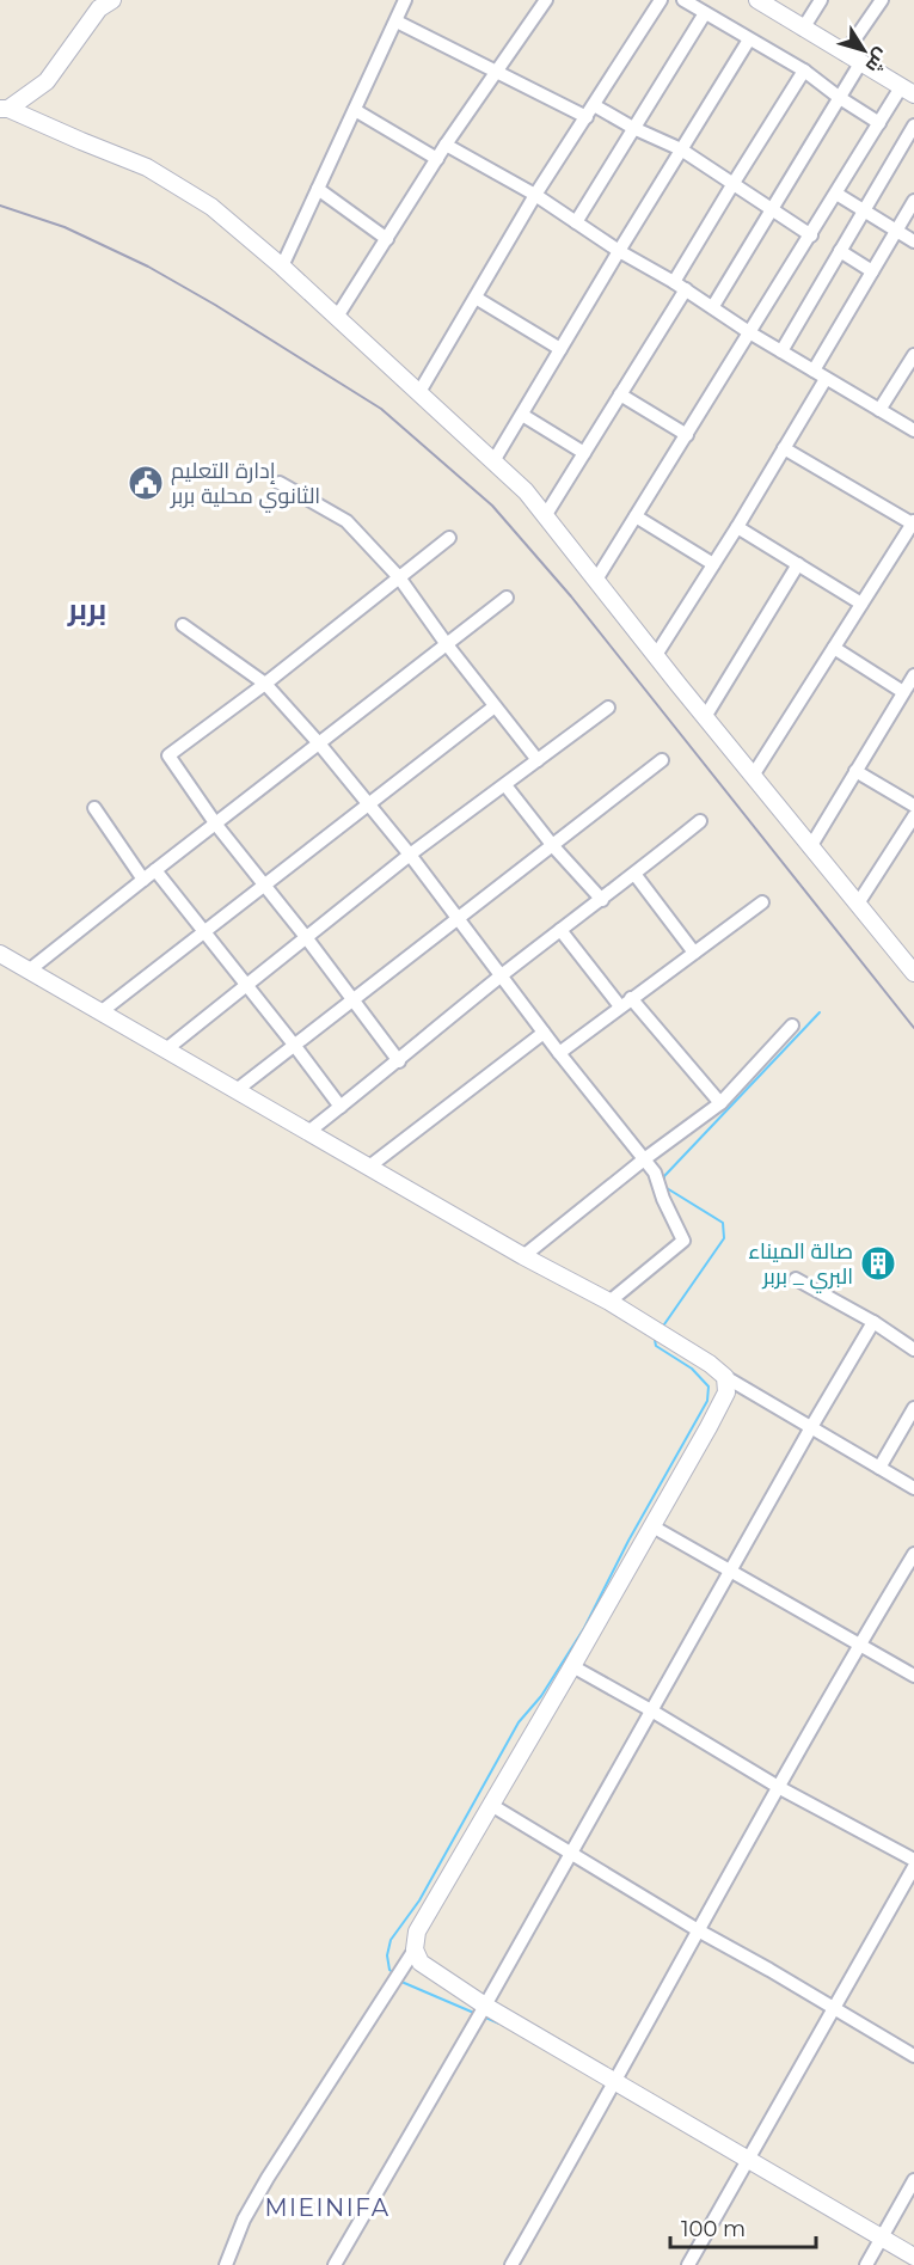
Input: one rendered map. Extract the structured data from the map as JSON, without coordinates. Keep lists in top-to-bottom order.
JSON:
{
  "districts": ["بربر", "MIEINIFA"],
  "places": {
    "public building": ["إدارة التعليم الثانوي محلية بربر"],
    "building": ["صالة الميناء البري _ بربر"]
  },
  "scale_bar": "100 m",
  "north": "bottom right"
}
